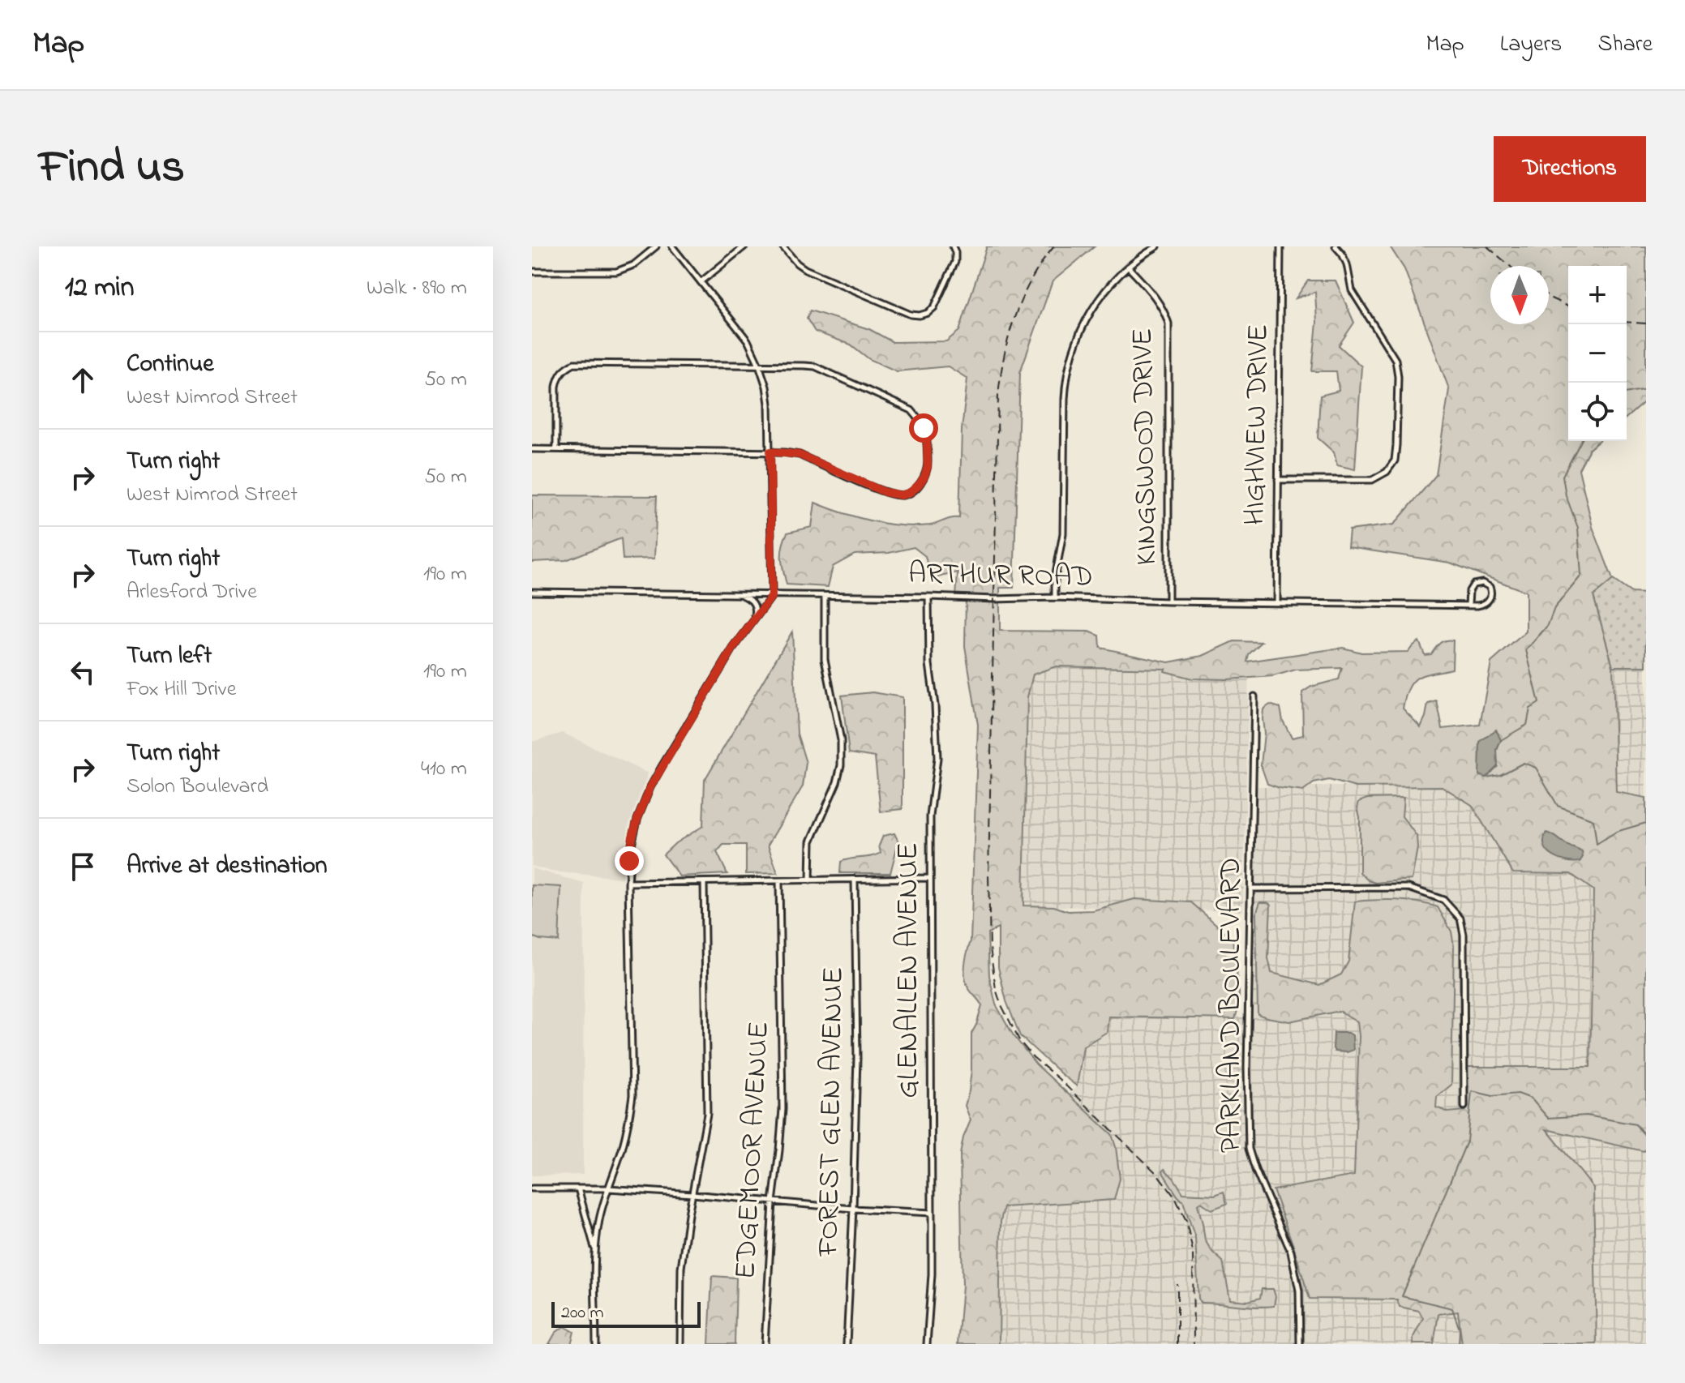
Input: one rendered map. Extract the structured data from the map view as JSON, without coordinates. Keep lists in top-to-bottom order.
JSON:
{
  "streets": {
    "street": [
      "HIGHVIEW DRIVE",
      "KINGSWOOD DRIVE",
      "ARTHUR ROAD",
      "GLENALLEN AVENUE",
      "PARKLAND BOULEVARD",
      "FOREST GLEN AVENUE",
      "EDGEMOOR AVENUE"
    ]
  },
  "crossings": [
    ["HIGHVIEW DRIVE", "ARTHUR ROAD"],
    ["KINGSWOOD DRIVE", "ARTHUR ROAD"],
    ["ARTHUR ROAD", "GLENALLEN AVENUE"]
  ],
  "scale_bar": "200 m",
  "north": "bottom",
  "page": {
    "header": "Map",
    "nav": ["Map", "Layers", "Share"],
    "title": "Find us",
    "buttons": "Directions",
    "heading": ["12 min", "Walk · 890 m"],
    "map_buttons": ["+", "−"],
    "list": [
      ["Continue", "West Nimrod Street", "50 m"],
      ["Turn right", "West Nimrod Street", "50 m"],
      ["Turn right", "Arlesford Drive", "190 m"],
      ["Turn left", "Fox Hill Drive", "190 m"],
      ["Turn right", "Solon Boulevard", "410 m"],
      "Arrive at destination"
    ],
    "scale": "200 m"
  }
}
